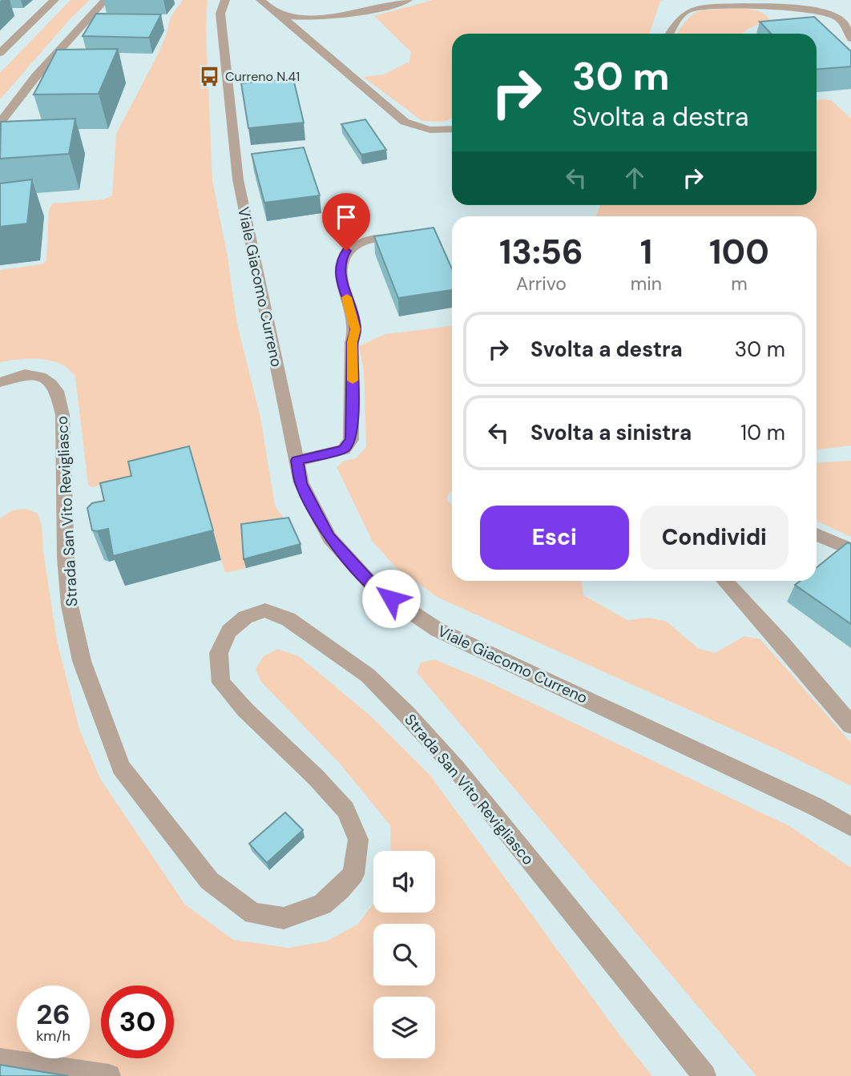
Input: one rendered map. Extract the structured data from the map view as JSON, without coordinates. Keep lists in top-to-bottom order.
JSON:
{
  "streets": {
    "street": ["Viale Giacomo Curreno", "Strada San Vito Revigliasco"]
  },
  "places": {
    "bus stop": ["Curreno N.41"]
  },
  "page": {
    "turn": ["30 m", "Svolta a destra"],
    "eta": [
      "13:56",
      "Arrivo",
      "1",
      "min",
      "100",
      "m"
    ],
    "list": [
      {
        "name": "Svolta a destra",
        "value": "30 m"
      },
      {
        "name": "Svolta a sinistra",
        "value": "10 m"
      }
    ],
    "buttons": ["Esci", "Condividi"],
    "speed": "26 km/h",
    "limit": "30"
  }
}
